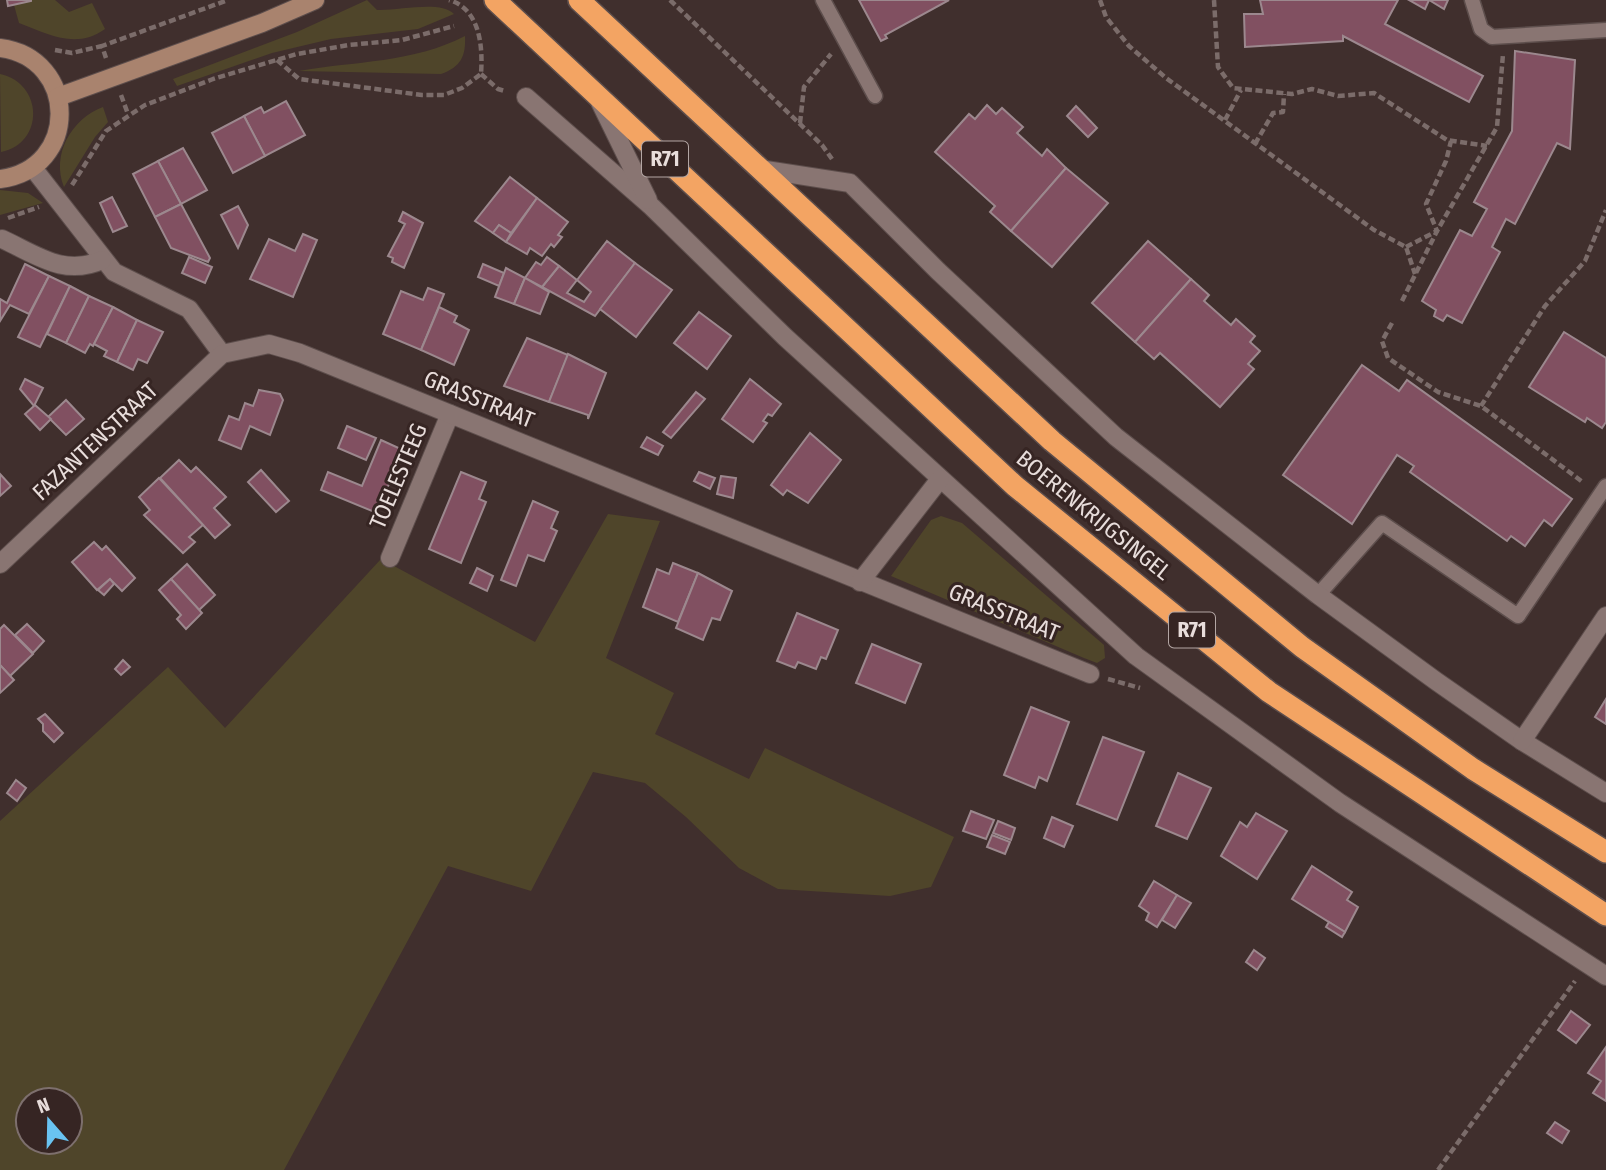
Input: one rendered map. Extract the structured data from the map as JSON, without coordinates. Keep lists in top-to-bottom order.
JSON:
{
  "streets": {
    "highway": ["R71", "BOERENKRIJGSINGEL"],
    "street": ["GRASSTRAAT", "FAZANTENSTRAAT", "TOELESTEEG"]
  },
  "crossings": [
    ["GRASSTRAAT", "FAZANTENSTRAAT"],
    ["GRASSTRAAT", "TOELESTEEG"]
  ],
  "north": "top"
}
